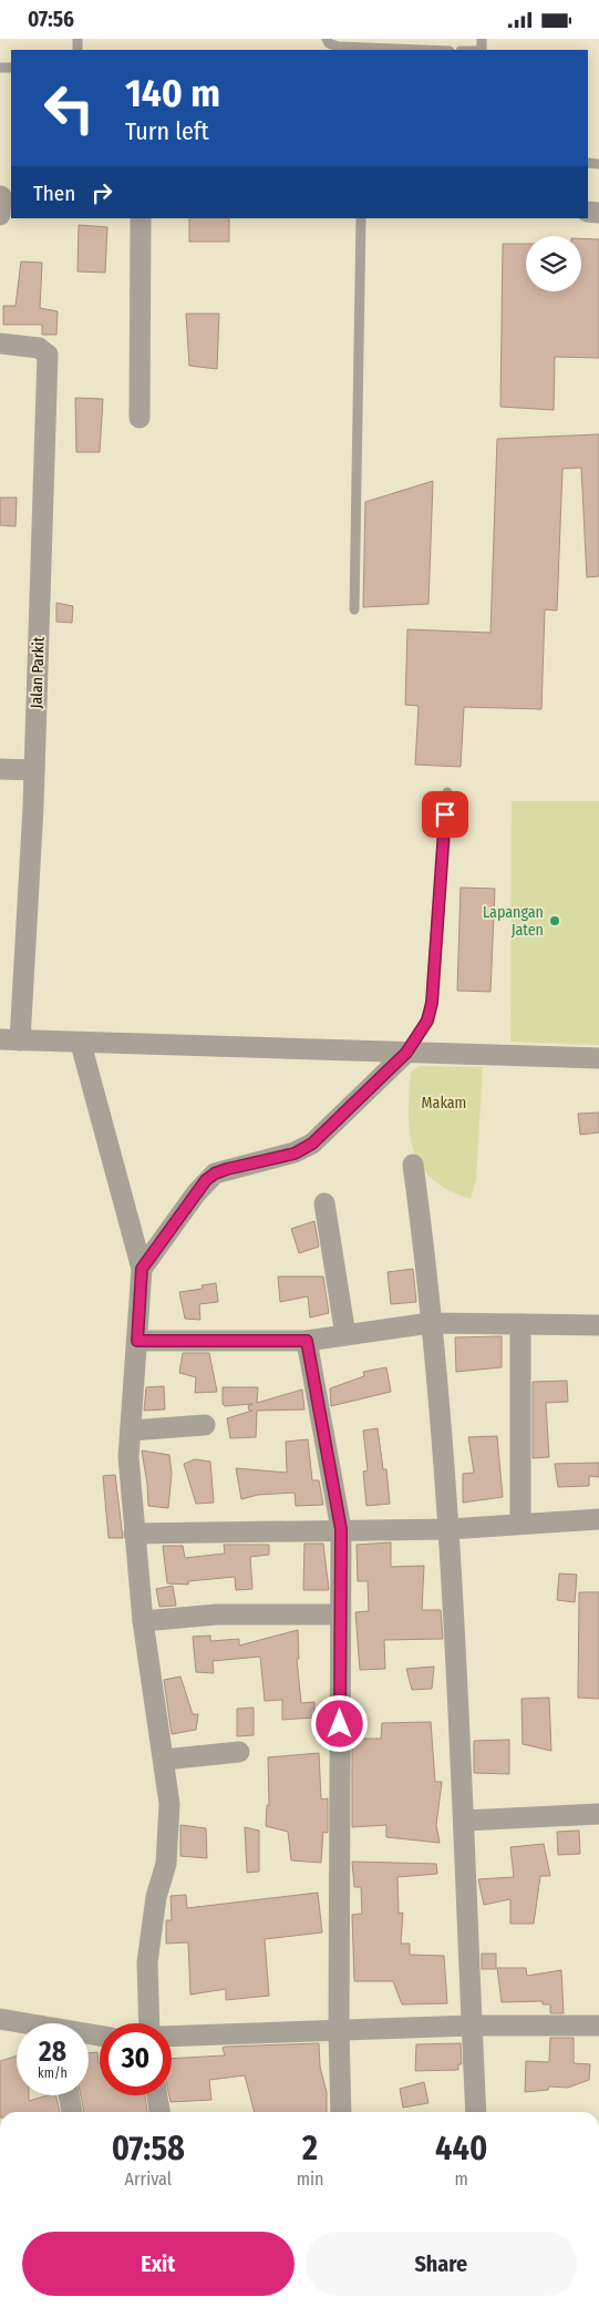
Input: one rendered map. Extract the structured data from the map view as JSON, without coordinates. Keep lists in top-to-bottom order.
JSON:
{
  "streets": {
    "street": ["Jalan Parkit"]
  },
  "parks": ["Makam"],
  "places": ["Lapangan Jaten"],
  "page": {
    "status": "07:56",
    "turn": ["140 m", "Turn left"],
    "then": "Then",
    "speed": "28 km/h",
    "limit": "30",
    "eta": [
      "07:58",
      "Arrival",
      "2",
      "min",
      "440",
      "m"
    ],
    "buttons": ["Exit", "Share"]
  }
}
